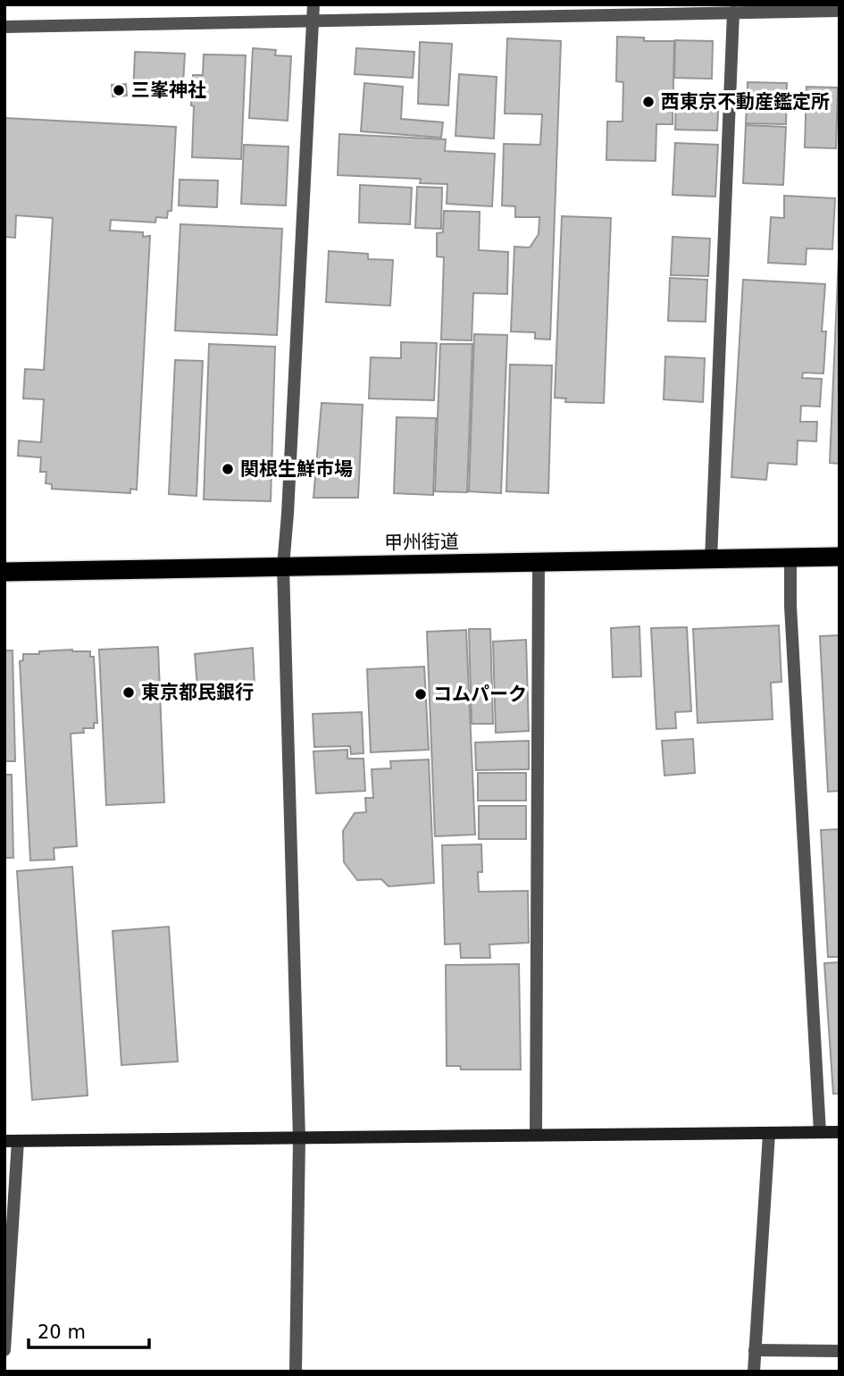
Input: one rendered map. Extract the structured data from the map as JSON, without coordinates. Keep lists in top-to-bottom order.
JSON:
{
  "streets": {
    "highway": ["甲州街道"]
  },
  "places": [
    "三峯神社",
    "西東京不動産鑑定所",
    "関根生鮮市場",
    "東京都民銀行",
    "コムパーク"
  ],
  "scale_bar": "20 m"
}
